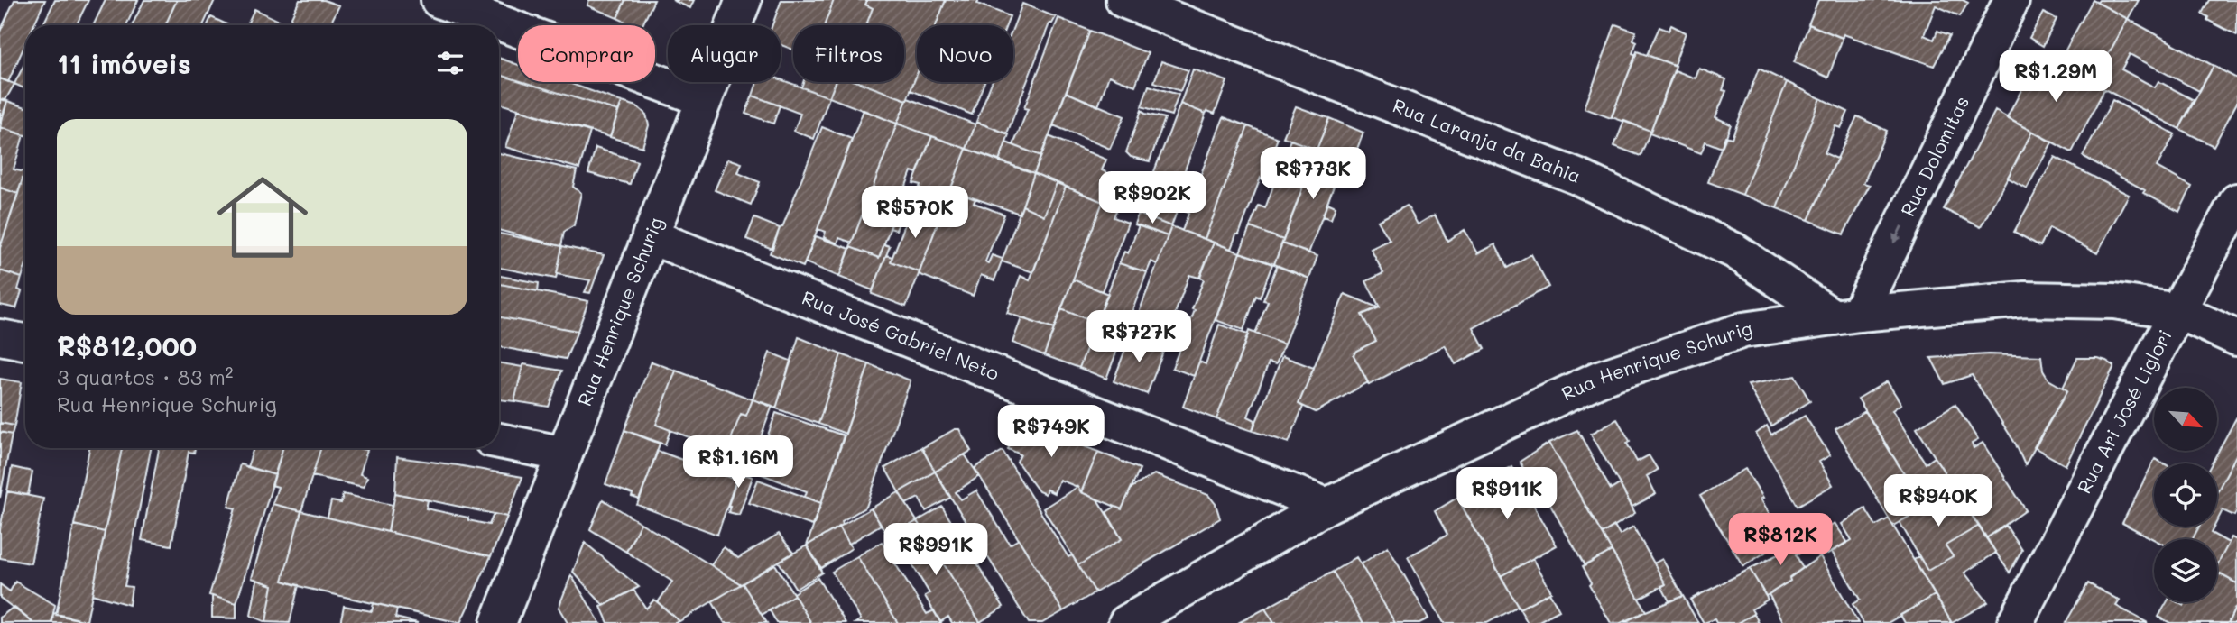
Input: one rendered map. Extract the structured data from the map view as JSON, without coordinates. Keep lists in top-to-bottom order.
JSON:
{
  "streets": {
    "street": [
      "Rua Laranja da Bahia",
      "Rua Dolomitas",
      "Rua Henrique Schurig",
      "Rua José Gabriel Neto",
      "Rua Ari José Liglori"
    ]
  },
  "crossings": [
    ["Rua Laranja da Bahia", "Rua Dolomitas"],
    ["Rua Laranja da Bahia", "Rua Henrique Schurig"],
    ["Rua Dolomitas", "Rua Henrique Schurig"],
    ["Rua Henrique Schurig", "Rua José Gabriel Neto"],
    ["Rua Henrique Schurig", "Rua Ari José Liglori"]
  ],
  "one_way": ["Rua Dolomitas"],
  "north": "bottom right",
  "page": {
    "chip": [
      "Comprar",
      "Alugar",
      "Filtros",
      "Novo"
    ],
    "heading": "11 imóveis",
    "price": [
      "R$1.29M",
      "R$773K",
      "R$902K",
      "R$570K",
      "R$727K",
      "R$749K",
      "R$1.16M",
      "R$911K",
      "R$940K",
      "R$812K",
      "R$991K"
    ],
    "list": [
      {
        "name": "R$812,000",
        "note": "3 quartos · 83 m² · Rua Henrique Schurig"
      }
    ]
  }
}
